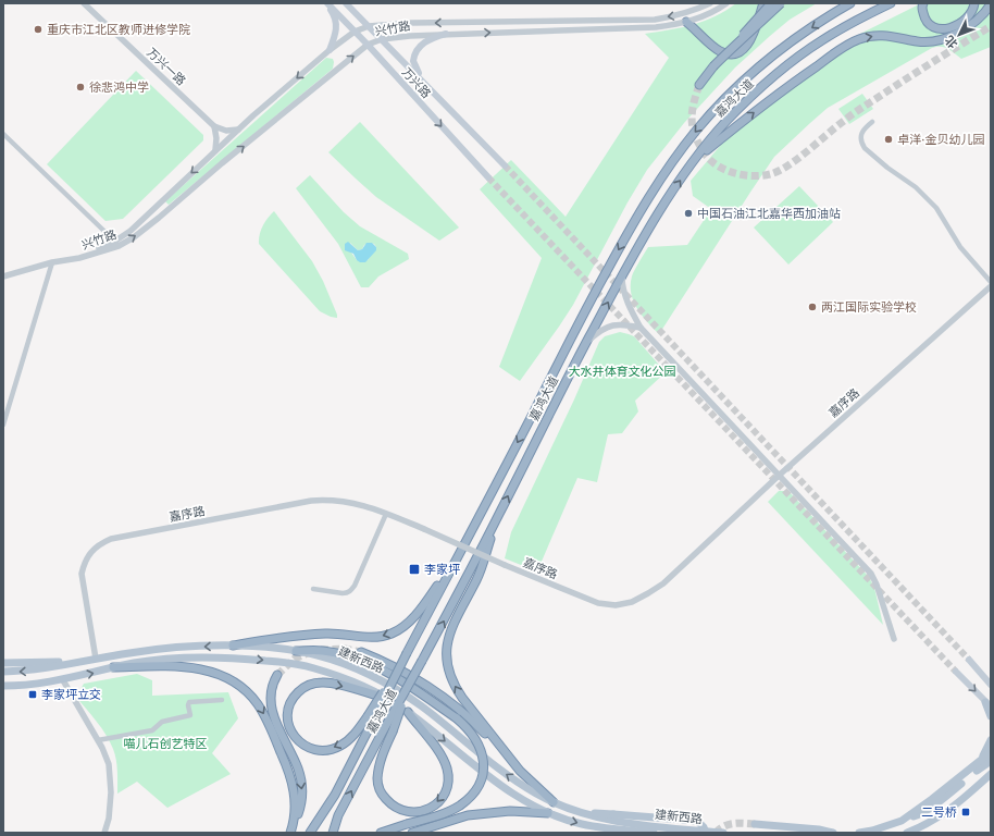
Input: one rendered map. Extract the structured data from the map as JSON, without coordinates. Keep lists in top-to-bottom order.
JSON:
{
  "streets": {
    "highway": ["嘉鸿大道"],
    "main road": ["万兴路", "建新西路"],
    "street": ["兴竹路", "万兴一路", "嘉序路"]
  },
  "crossings": [
    ["兴竹路", "万兴路"],
    ["嘉序路", "建新西路"]
  ],
  "parks": ["大水井体育文化公园", "喵儿石创艺特区"],
  "places": {
    "other": [
      "重庆市江北区教师进修学院",
      "徐悲鸿中学",
      "卓洋·金贝幼儿园",
      "中国石油江北嘉华西加油站",
      "两江国际实验学校"
    ],
    "transit": ["李家坪", "李家坪立交", "二号桥"]
  },
  "north": "bottom left"
}
